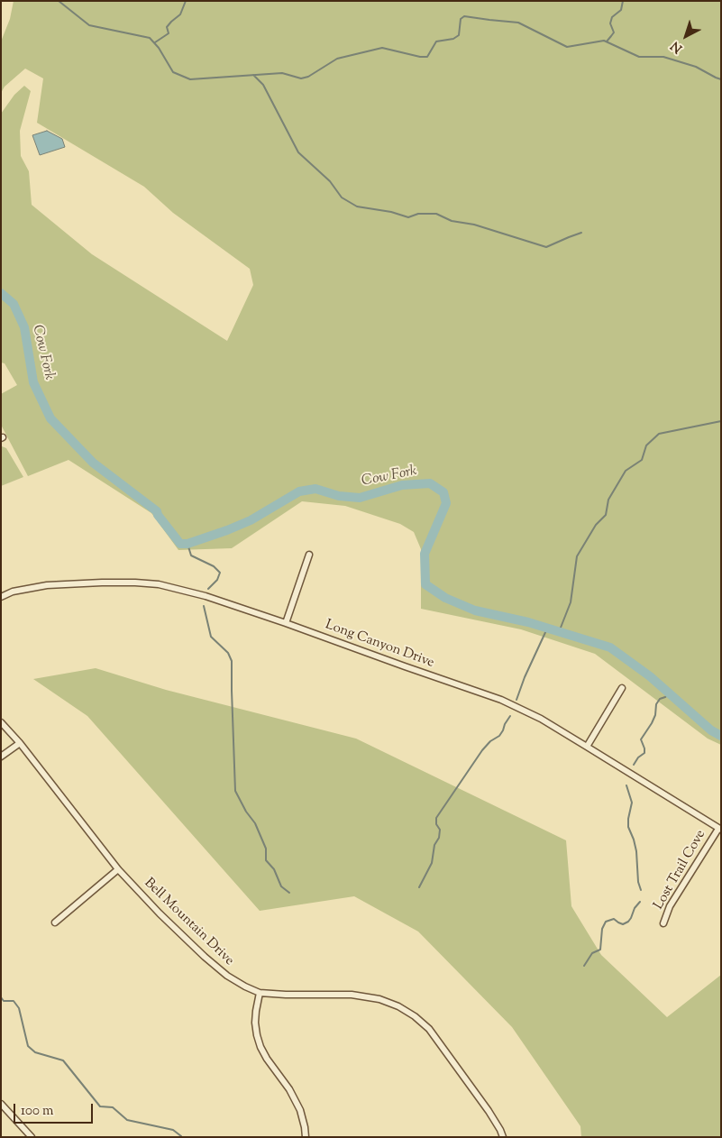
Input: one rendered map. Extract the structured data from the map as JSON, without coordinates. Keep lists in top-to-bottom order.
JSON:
{
  "streets": {
    "street": ["Long Canyon Drive", "Lost Trail Cove", "Bell Mountain Drive"]
  },
  "crossings": [
    ["Long Canyon Drive", "Lost Trail Cove"]
  ],
  "water": ["Cow Fork"],
  "scale_bar": "100 m",
  "north": "bottom left"
}
